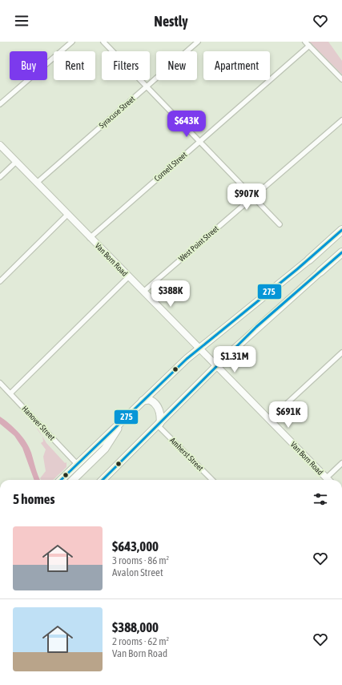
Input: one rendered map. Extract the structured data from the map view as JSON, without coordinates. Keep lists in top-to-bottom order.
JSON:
{
  "streets": {
    "main road": ["Van Born Road"],
    "street": [
      "Syracuse Street",
      "Cornell Street",
      "West Point Street",
      "Hanover Street",
      "Amherst Street"
    ]
  },
  "crossings": [
    ["Syracuse Street", "Van Born Road"],
    ["Cornell Street", "Van Born Road"],
    ["West Point Street", "Van Born Road"]
  ],
  "lines": ["transit line 275"],
  "page": {
    "header": "Nestly",
    "chip": [
      "Buy",
      "Rent",
      "Filters",
      "New",
      "Apartment"
    ],
    "price": [
      "$643K",
      "$907K",
      "$388K",
      "$1.31M",
      "$691K"
    ],
    "heading": "5 homes",
    "list": [
      {
        "name": "$643,000",
        "note": "3 rooms · 86 m² · Avalon Street"
      },
      {
        "name": "$388,000",
        "note": "2 rooms · 62 m² · Van Born Road"
      }
    ]
  }
}
